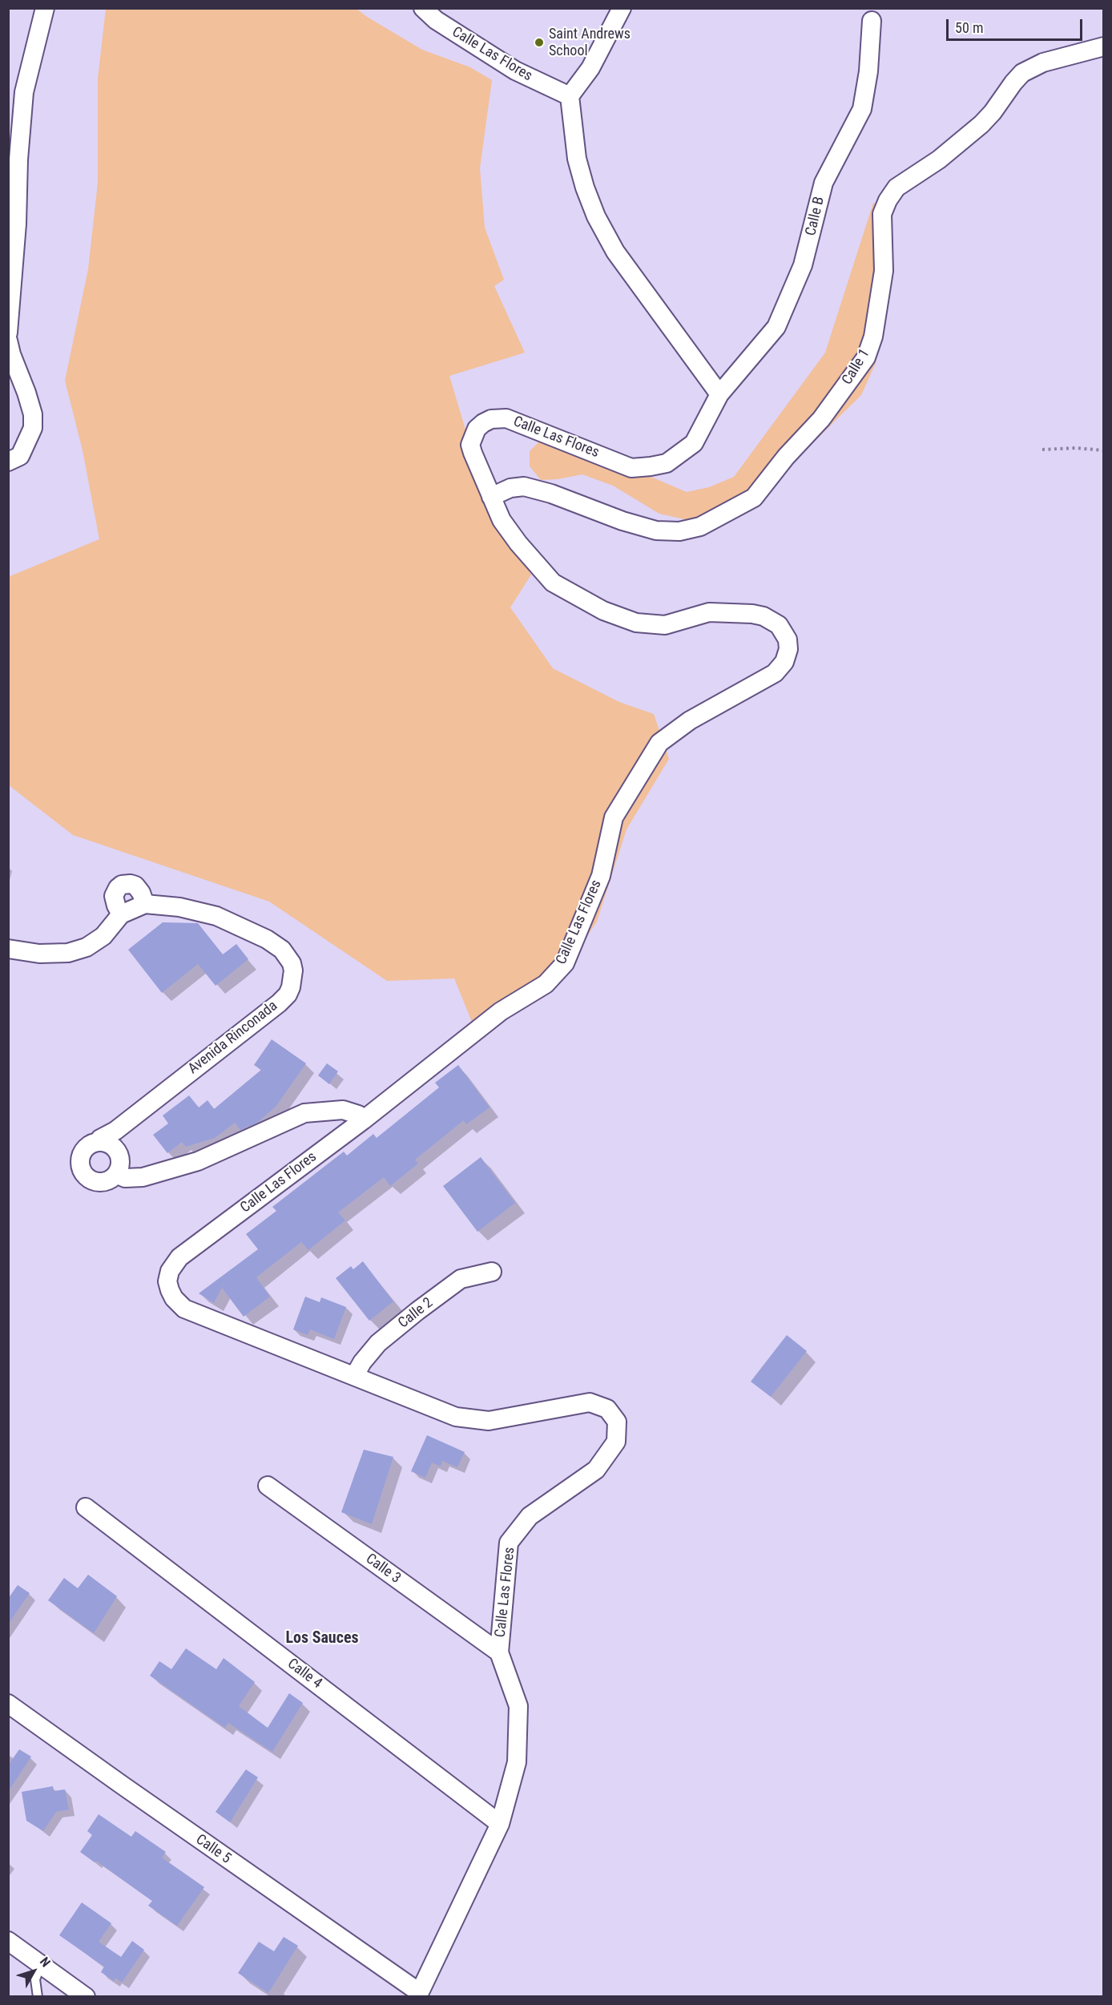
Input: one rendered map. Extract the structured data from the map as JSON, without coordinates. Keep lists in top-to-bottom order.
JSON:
{
  "streets": {
    "street": [
      "Calle Las Flores",
      "Calle B",
      "Calle 1",
      "Avenida Rinconada",
      "Calle 2",
      "Calle 3",
      "Calle 4",
      "Calle 5"
    ]
  },
  "crossings": [
    ["Calle Las Flores", "Calle B"],
    ["Calle Las Flores", "Calle 1"],
    ["Calle Las Flores", "Avenida Rinconada"],
    ["Calle Las Flores", "Calle 2"],
    ["Calle Las Flores", "Calle 3"],
    ["Calle Las Flores", "Calle 4"],
    ["Calle Las Flores", "Calle 5"]
  ],
  "districts": ["Los Sauces"],
  "places": ["Saint Andrews School"],
  "scale_bar": "50 m",
  "north": "top right"
}
